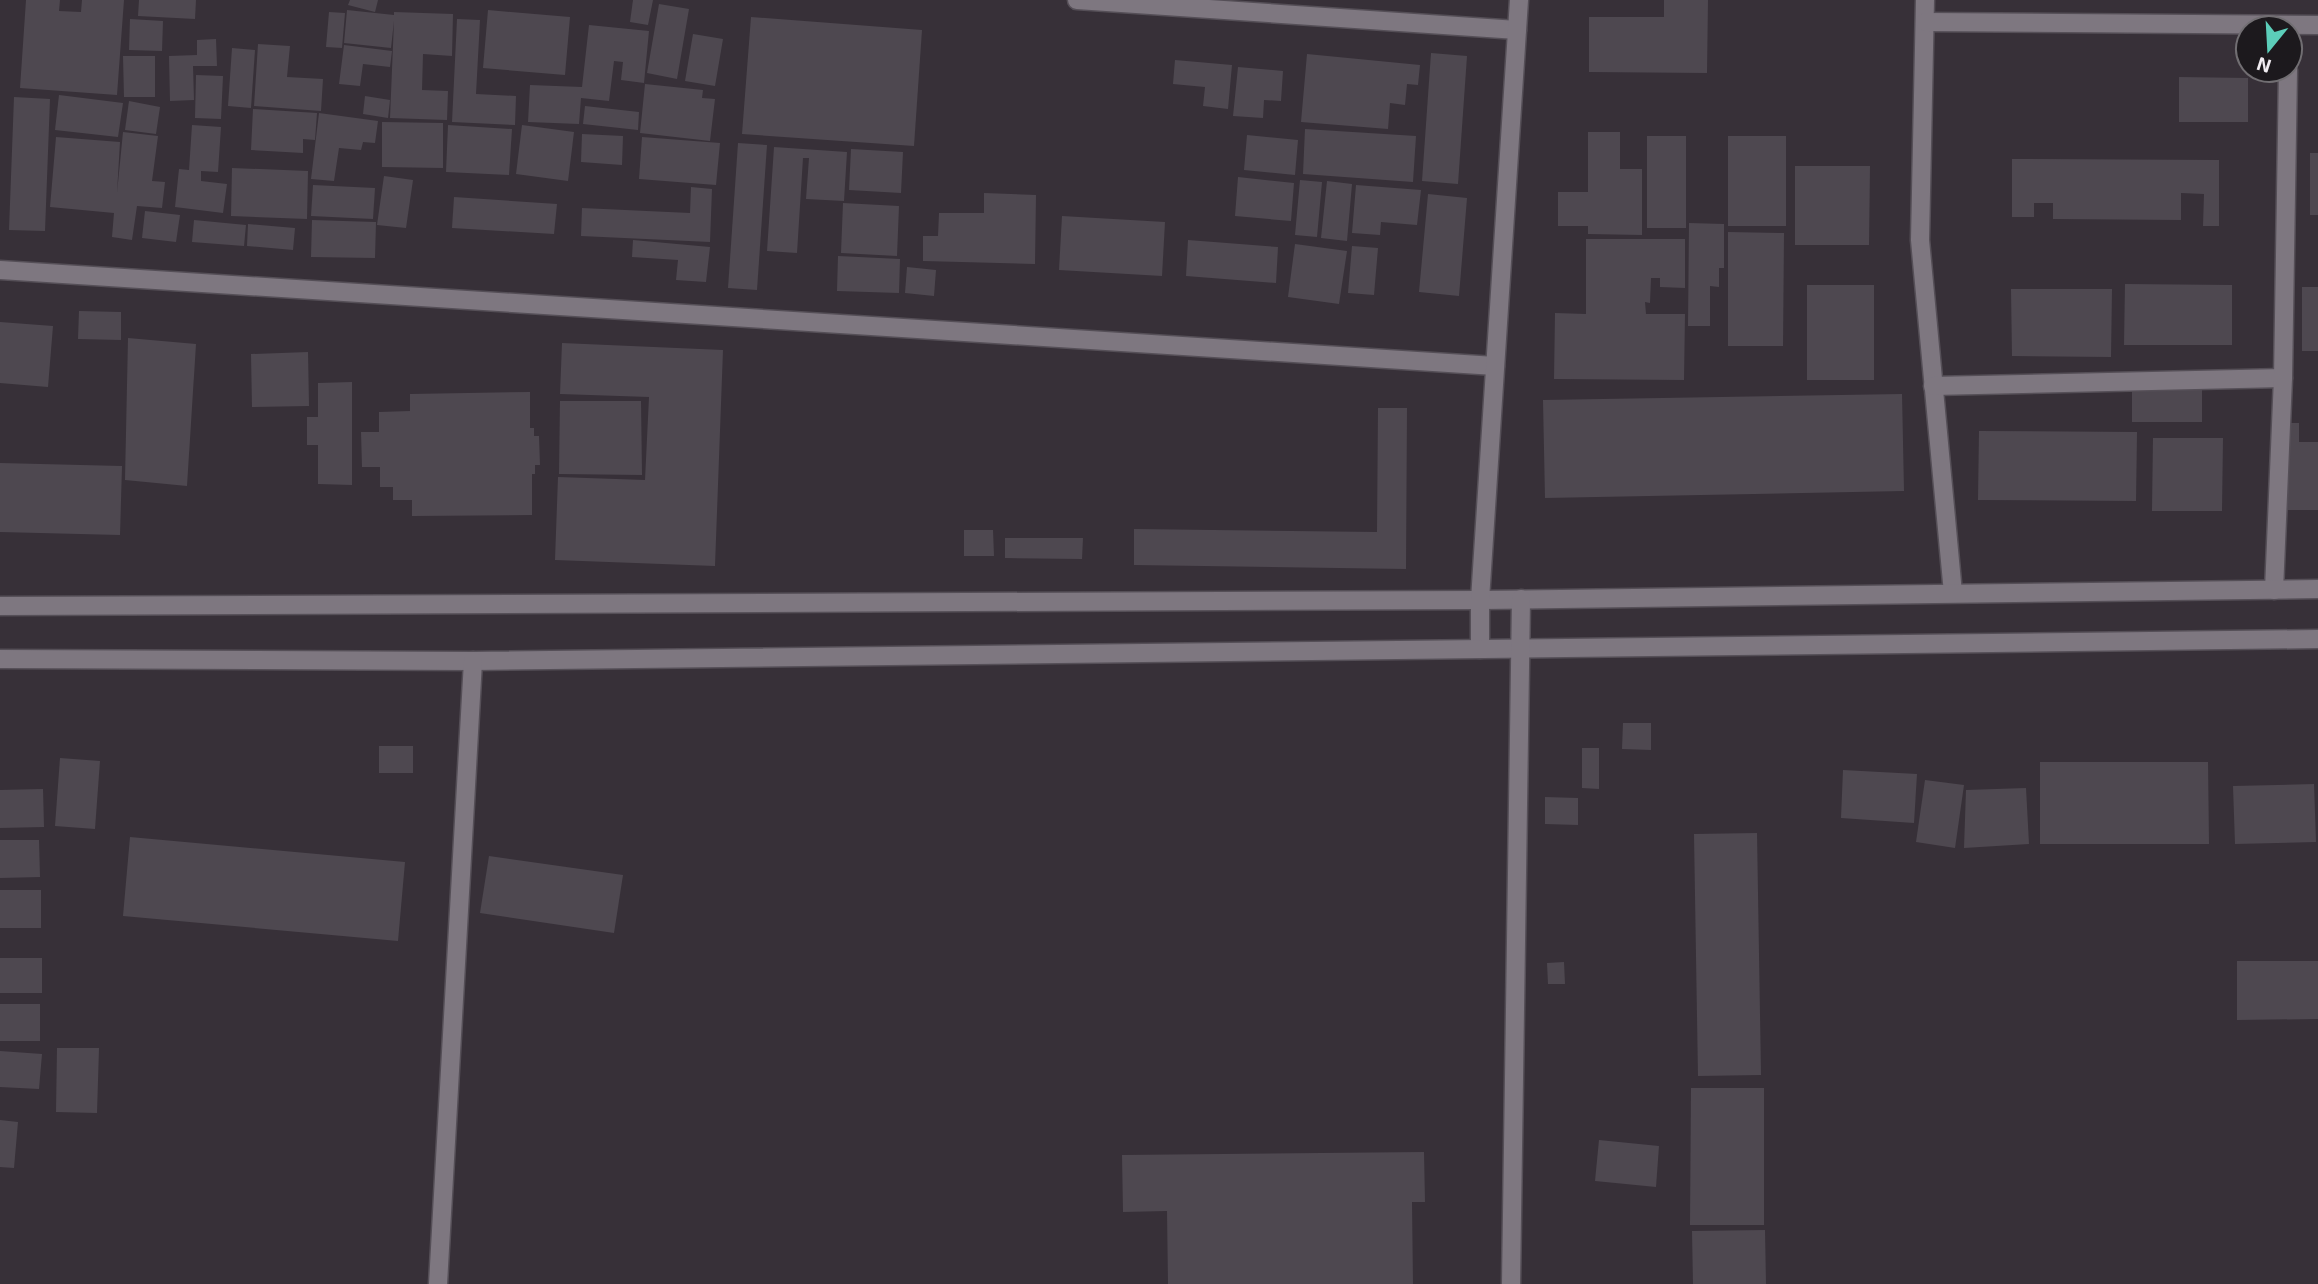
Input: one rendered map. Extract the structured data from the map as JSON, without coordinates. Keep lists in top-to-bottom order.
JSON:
{
  "north": "bottom"
}
